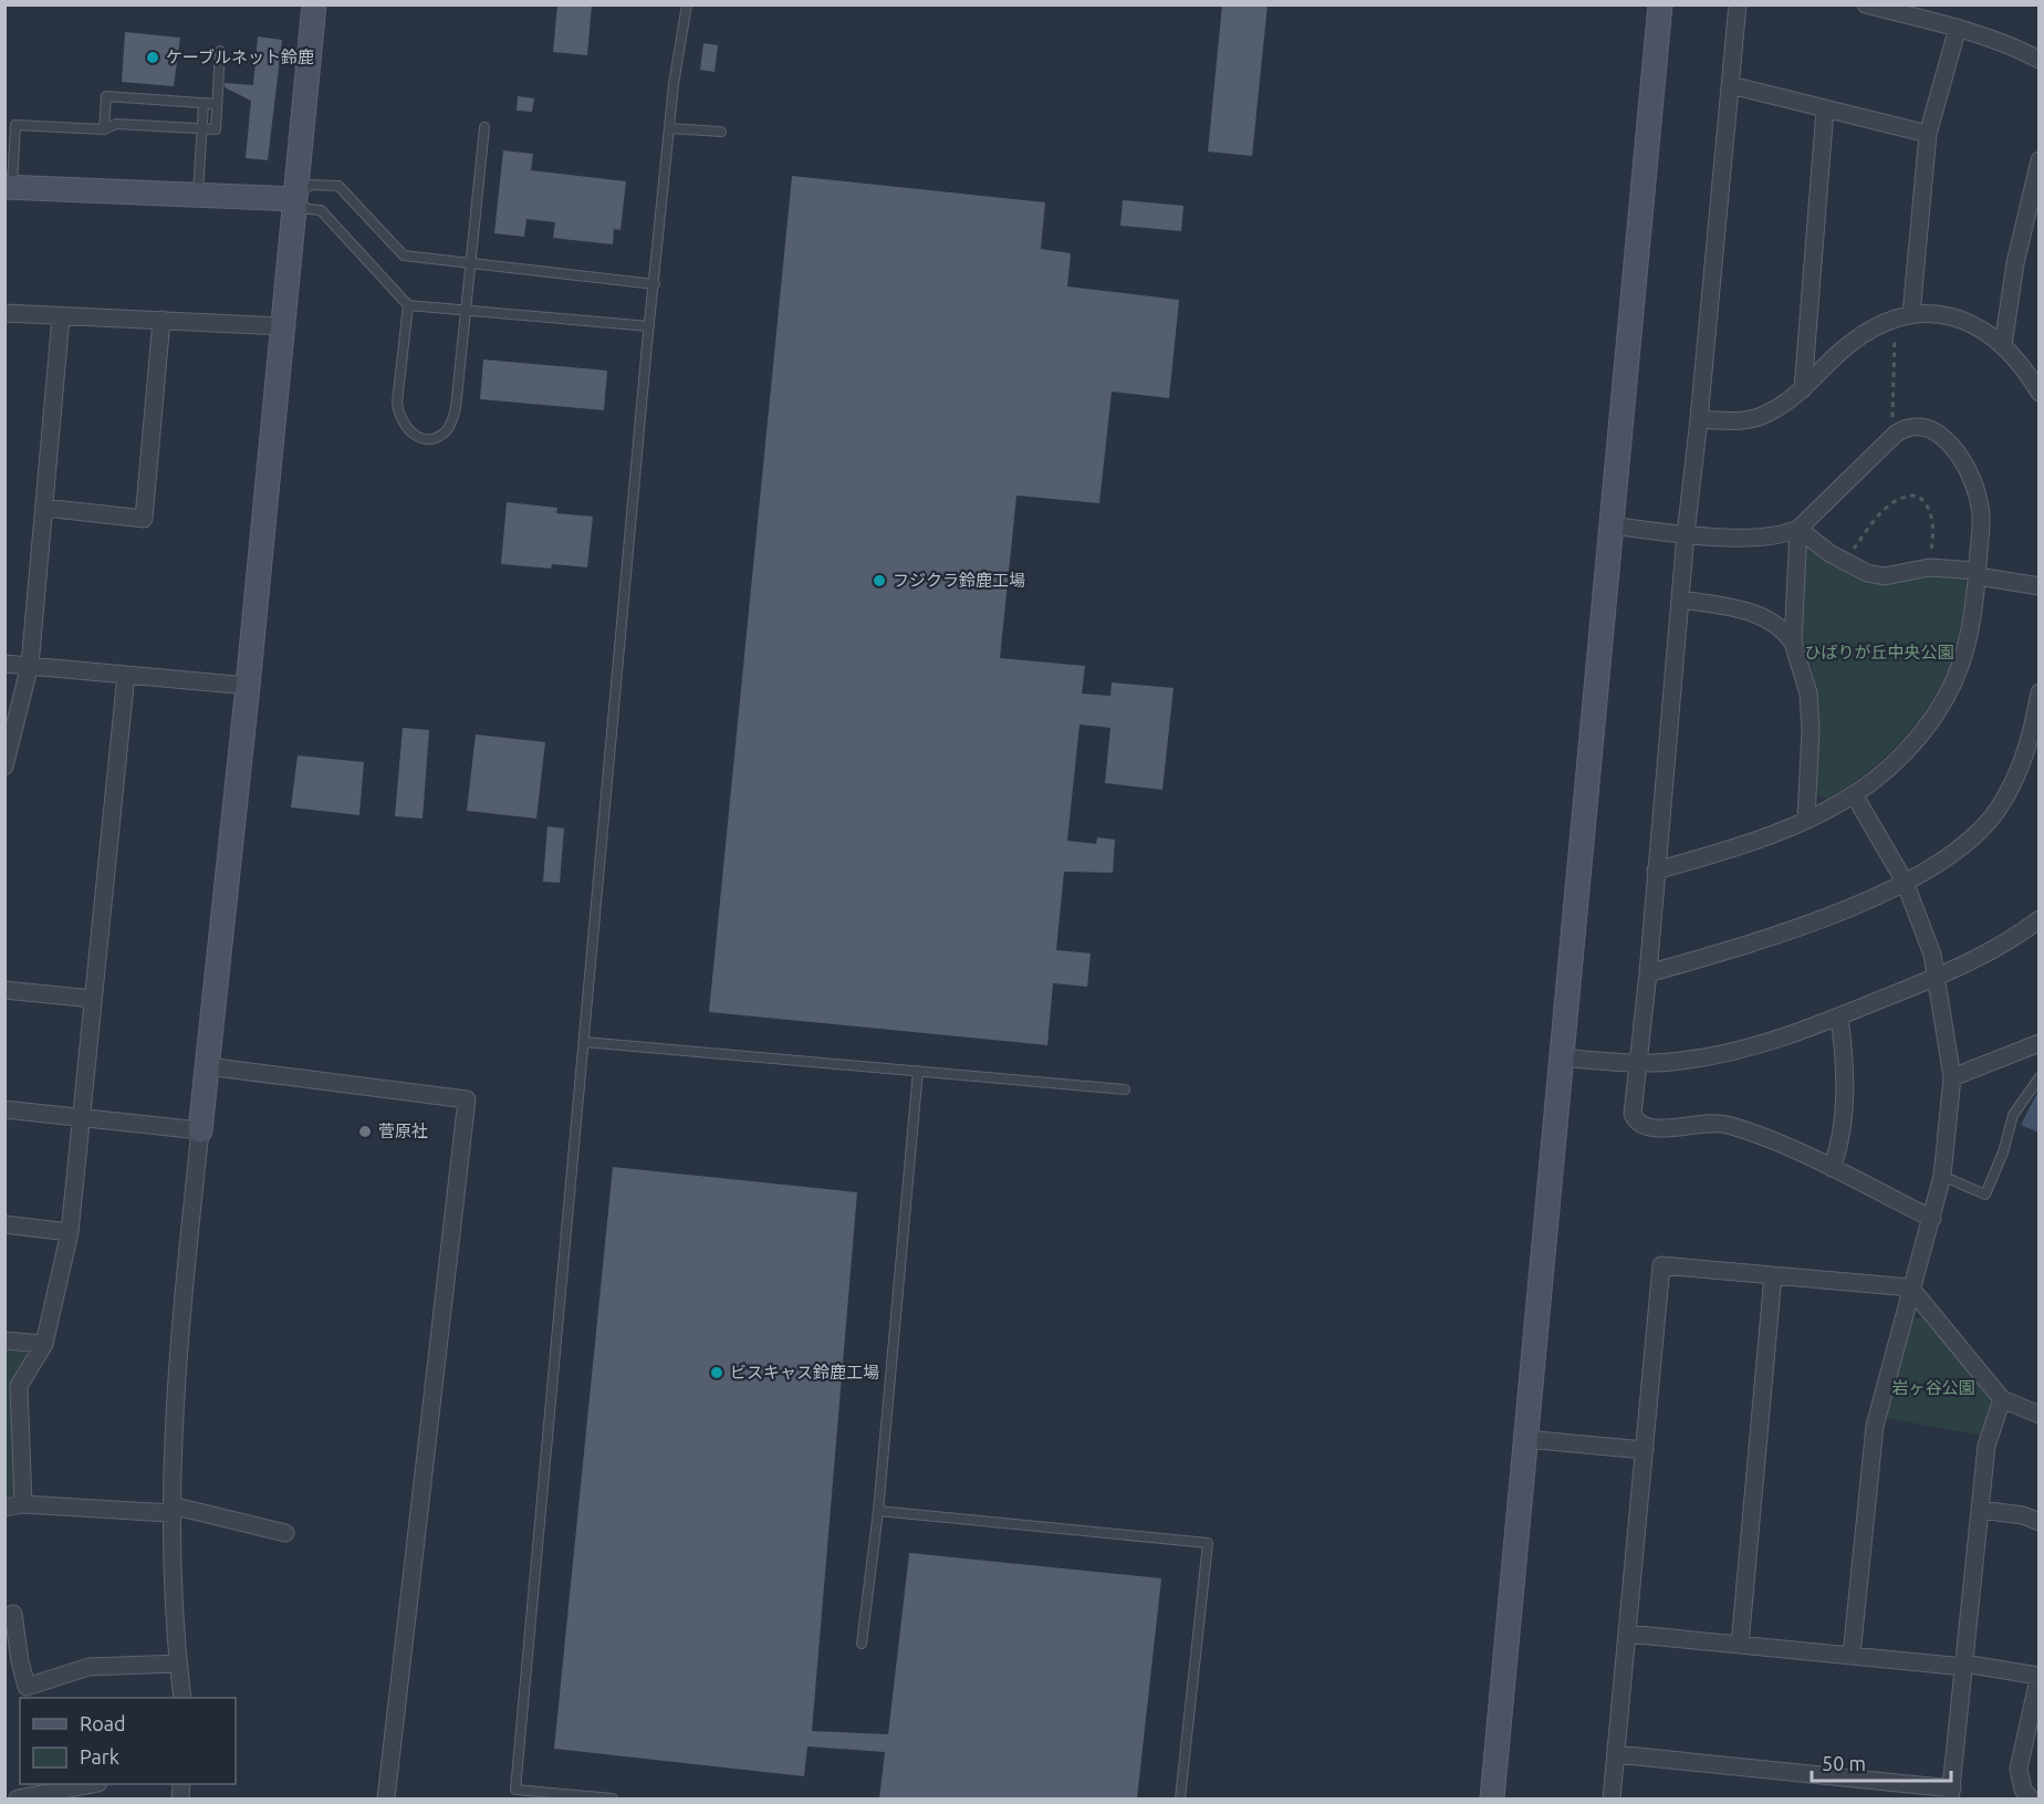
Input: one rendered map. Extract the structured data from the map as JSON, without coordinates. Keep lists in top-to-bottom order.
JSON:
{
  "parks": ["ひばりが丘中央公園", "岩ヶ谷公園"],
  "places": [
    "ケーブルネット鈴鹿",
    "フジクラ鈴鹿工場",
    "菅原社",
    "ビスキャス鈴鹿工場"
  ],
  "legend": ["Road", "Park"],
  "scale_bar": "50 m"
}
